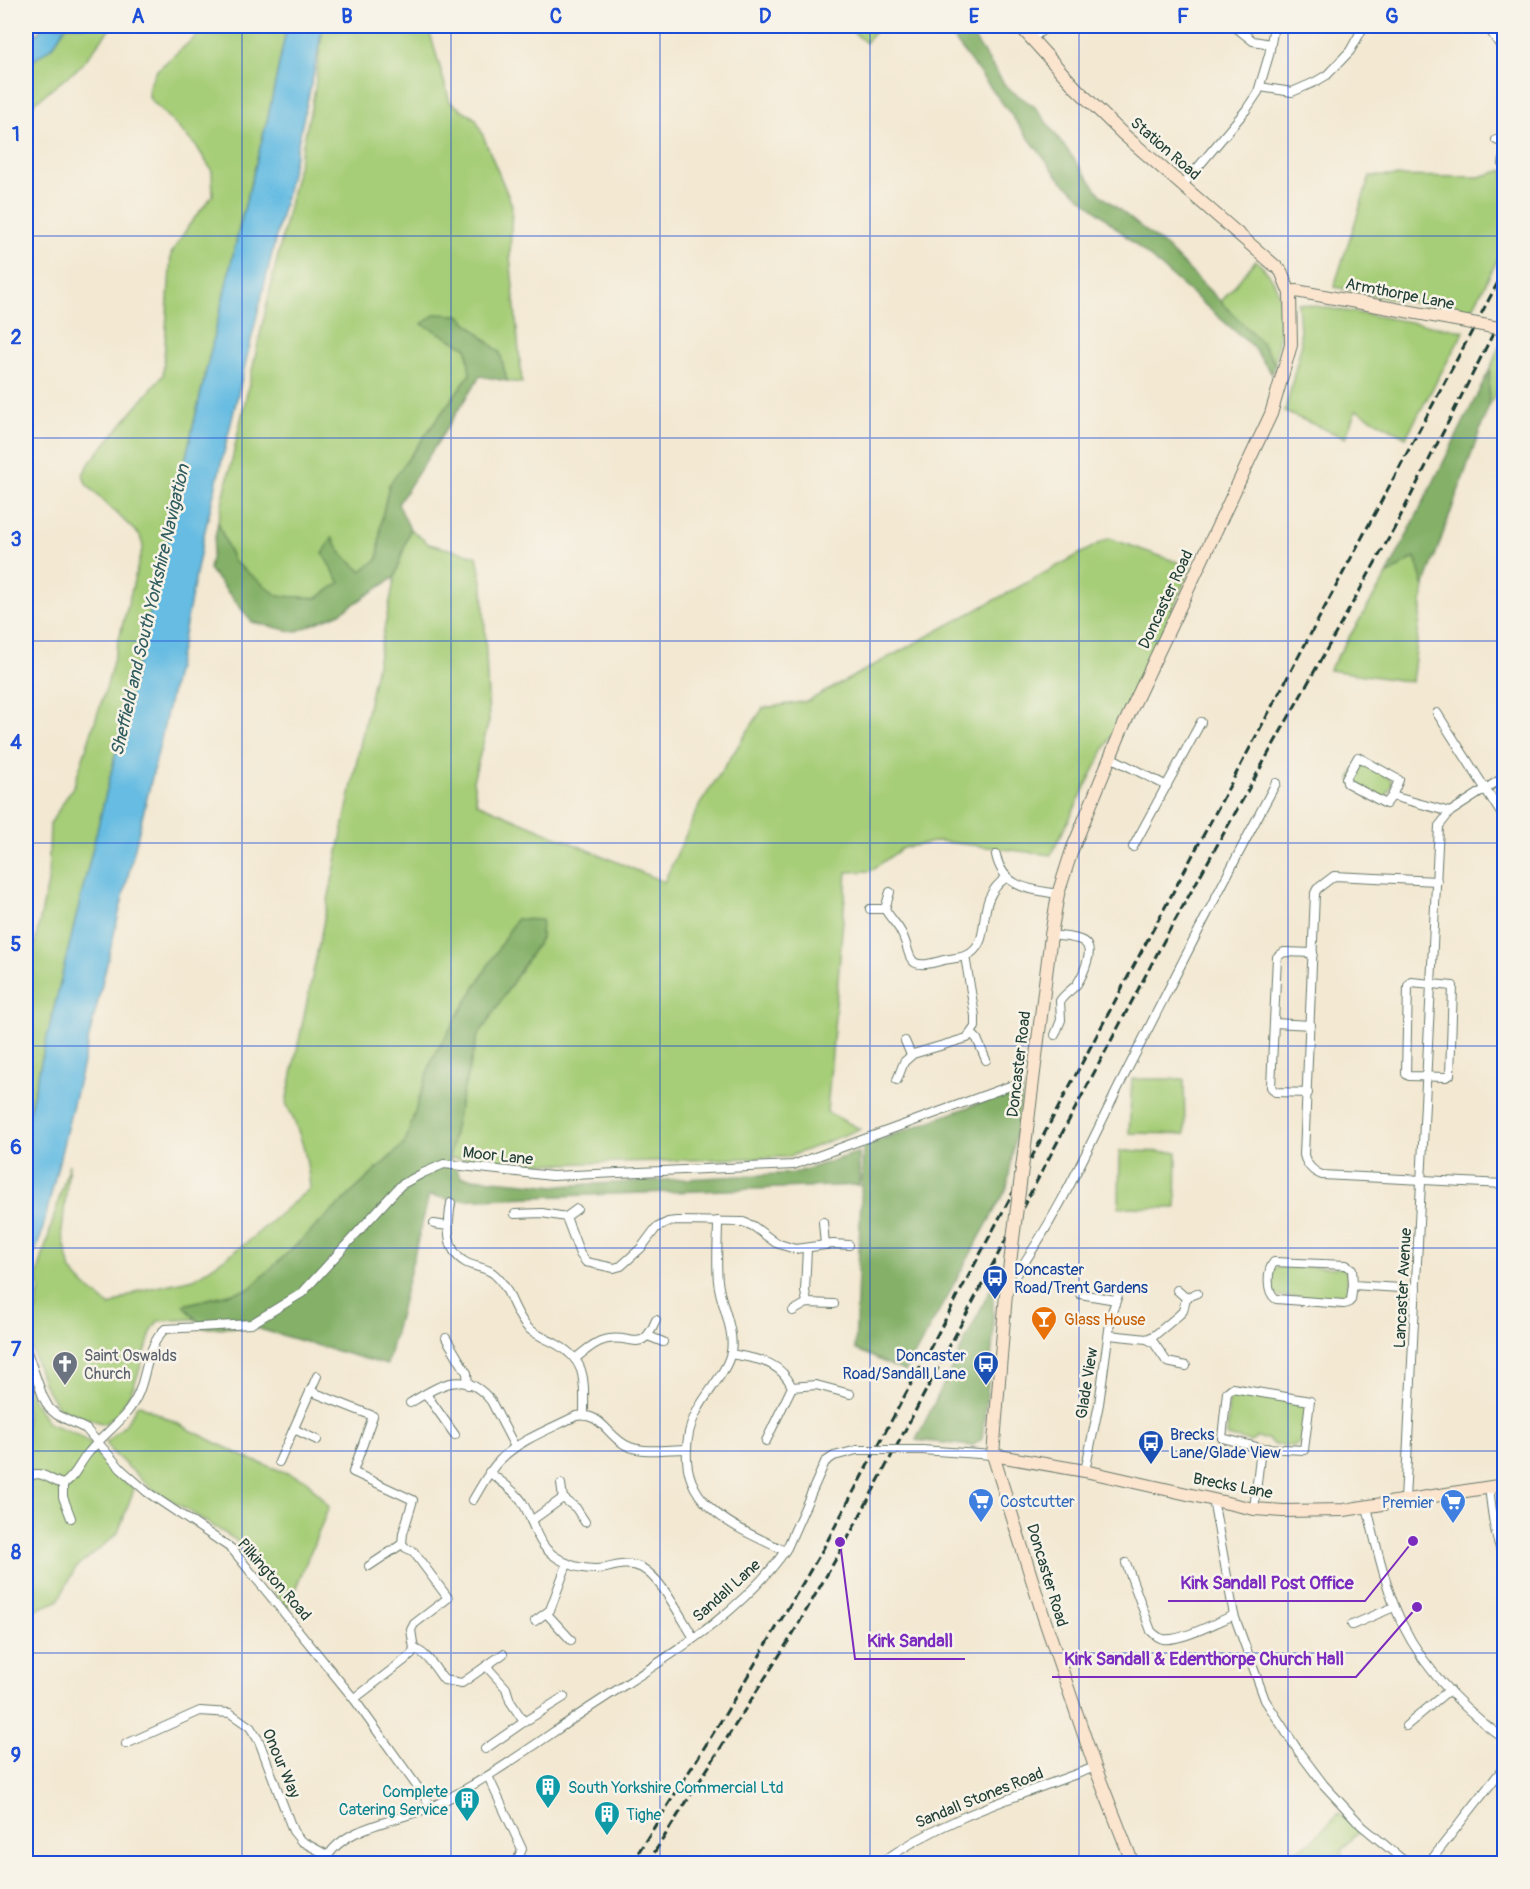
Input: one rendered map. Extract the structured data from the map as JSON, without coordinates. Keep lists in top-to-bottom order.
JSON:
{
  "streets": {
    "street": [
      "Station Road",
      "Armthorpe Lane",
      "Doncaster Road",
      "Moor Lane",
      "Lancaster Avenue",
      "Glade View",
      "Brecks Lane",
      "Pilkington Road",
      "Sandall Lane",
      "Onour Way",
      "Sandall Stones Road"
    ]
  },
  "crossings": [
    ["Station Road", "Armthorpe Lane"],
    ["Station Road", "Doncaster Road"],
    ["Armthorpe Lane", "Doncaster Road"],
    ["Doncaster Road", "Brecks Lane"],
    ["Doncaster Road", "Sandall Lane"],
    ["Doncaster Road", "Sandall Stones Road"],
    ["Moor Lane", "Pilkington Road"],
    ["Lancaster Avenue", "Brecks Lane"],
    ["Glade View", "Brecks Lane"],
    ["Brecks Lane", "Sandall Lane"],
    ["Pilkington Road", "Sandall Lane"],
    ["Sandall Lane", "Onour Way"]
  ],
  "water": ["Sheffield and South Yorkshire Navigation"],
  "places": {
    "bus stop": ["Doncaster Road/Trent Gardens", "Doncaster Road/Sandall Lane", "Brecks Lane/Glade View"],
    "bar": ["Glass House"],
    "church": ["Saint Oswalds Church"],
    "supermarket": ["Costcutter", "Premier"],
    "other": ["Kirk Sandall Post Office", "Kirk Sandall", "Kirk Sandall & Edenthorpe Church Hall"],
    "building": ["South Yorkshire Commercial Ltd", "Complete Catering Service", "Tighe"]
  },
  "grid": {
    "columns": [
      "A",
      "B",
      "C",
      "D",
      "E",
      "F",
      "G"
    ],
    "rows": [
      "1",
      "2",
      "3",
      "4",
      "5",
      "6",
      "7",
      "8",
      "9"
    ]
  }
}
